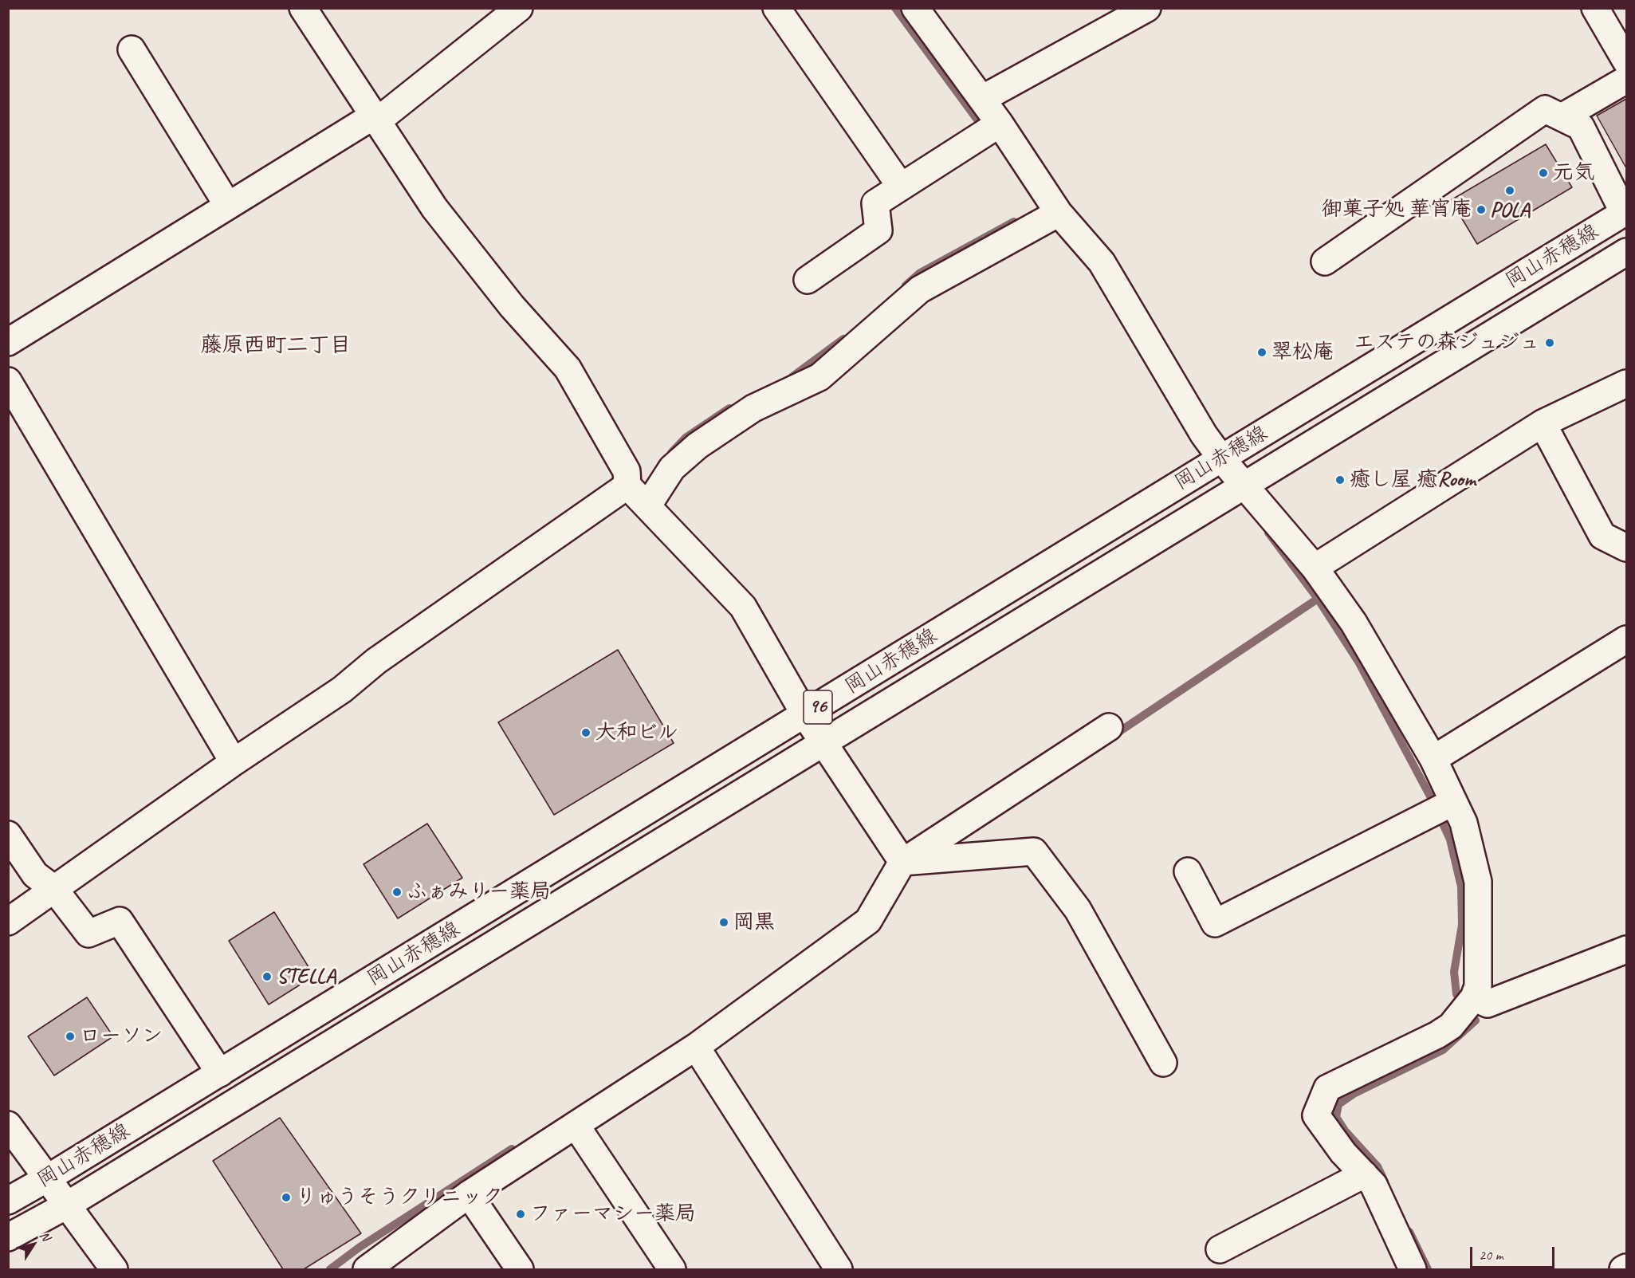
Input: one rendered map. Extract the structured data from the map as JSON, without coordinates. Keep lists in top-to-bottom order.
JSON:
{
  "streets": {
    "street": ["岡山赤穂線", "96"]
  },
  "districts": ["藤原西町二丁目"],
  "places": [
    "元気",
    "POLA",
    "御菓子処 華宵庵",
    "エステの森ジュジュ",
    "翠松庵",
    "癒し屋 癒Room",
    "大和ビル",
    "ふぁみりー薬局",
    "岡黒",
    "STELLA",
    "ローソン",
    "りゅうそうクリニック",
    "ファーマシー薬局"
  ],
  "scale_bar": "20 m",
  "north": "top right"
}
